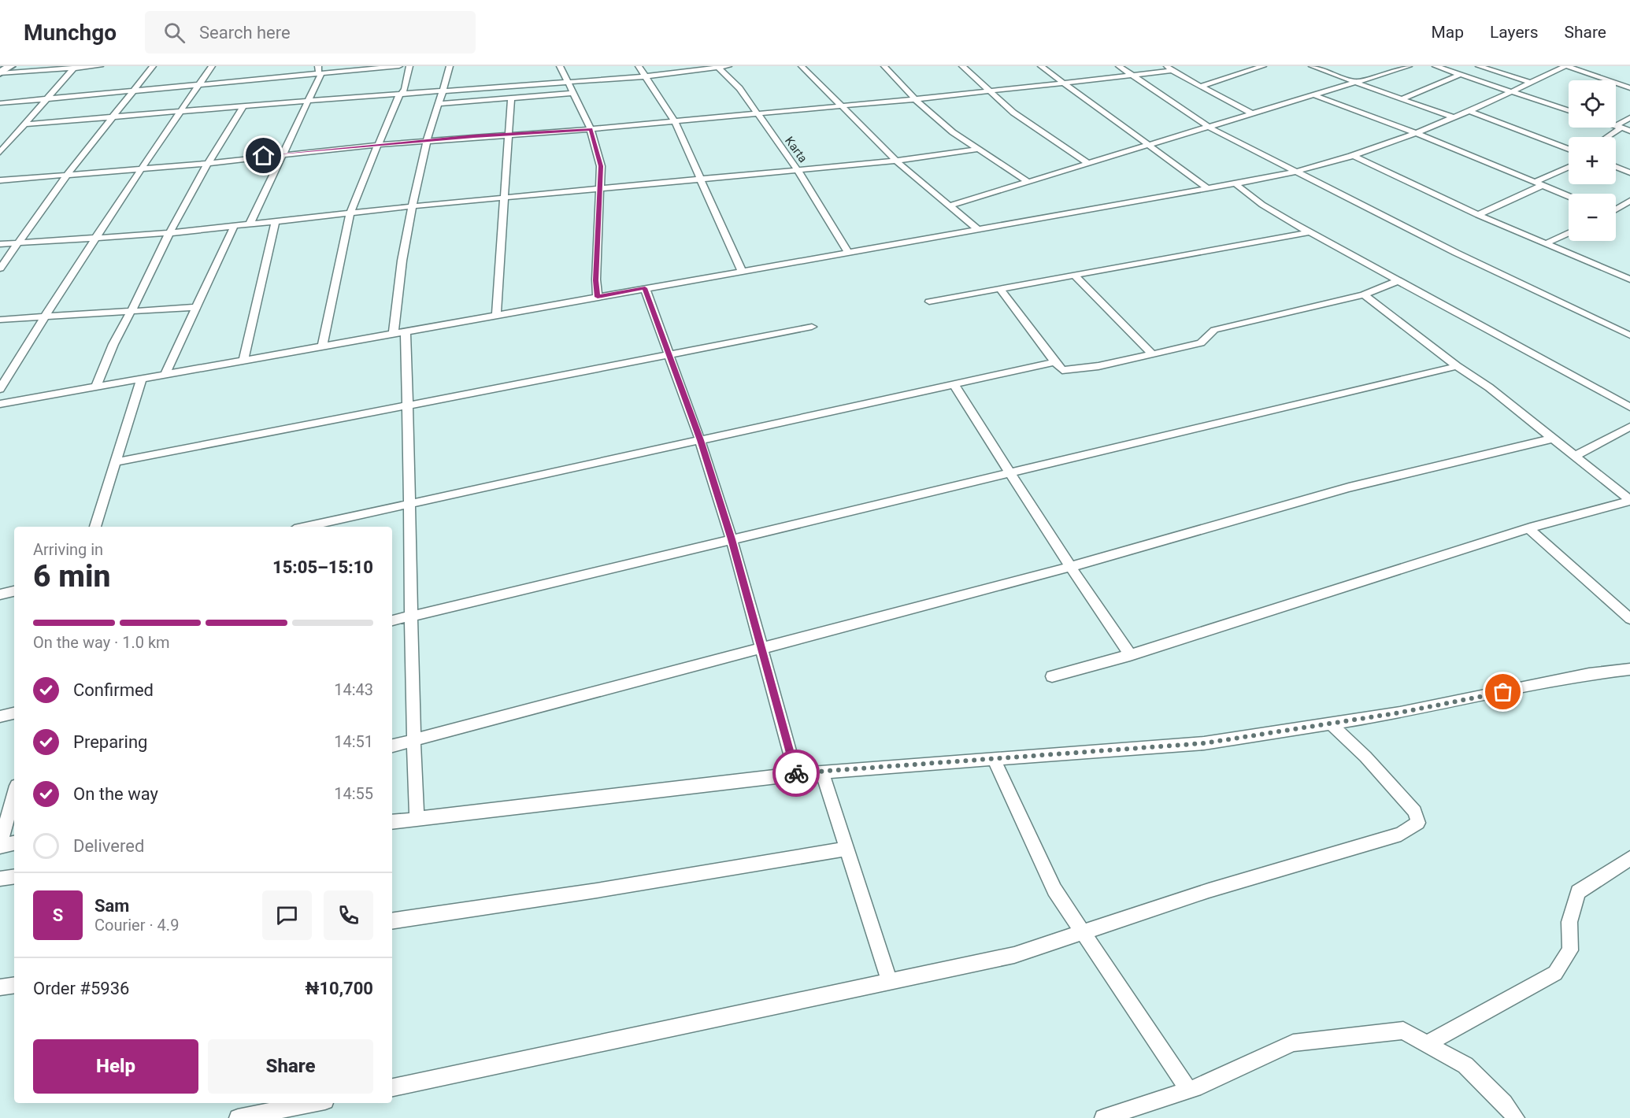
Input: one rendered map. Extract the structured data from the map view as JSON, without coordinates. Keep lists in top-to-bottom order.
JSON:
{
  "streets": {
    "street": ["Karta"]
  },
  "page": {
    "header": "Munchgo",
    "search": "Search here",
    "nav": ["Map", "Layers", "Share"],
    "map_buttons": ["+", "−"],
    "heading": ["6 min", "Arriving in", "15:05–15:10"],
    "panel": [
      "Sam",
      "Courier · 4.9",
      "Order #5936",
      "₦10,700"
    ],
    "bar": "On the way · 1.0 km",
    "list": [
      ["Confirmed", "14:43"],
      ["Preparing", "14:51"],
      ["On the way", "14:55"],
      "Delivered"
    ],
    "round": "S",
    "buttons": ["Help", "Share"]
  }
}
